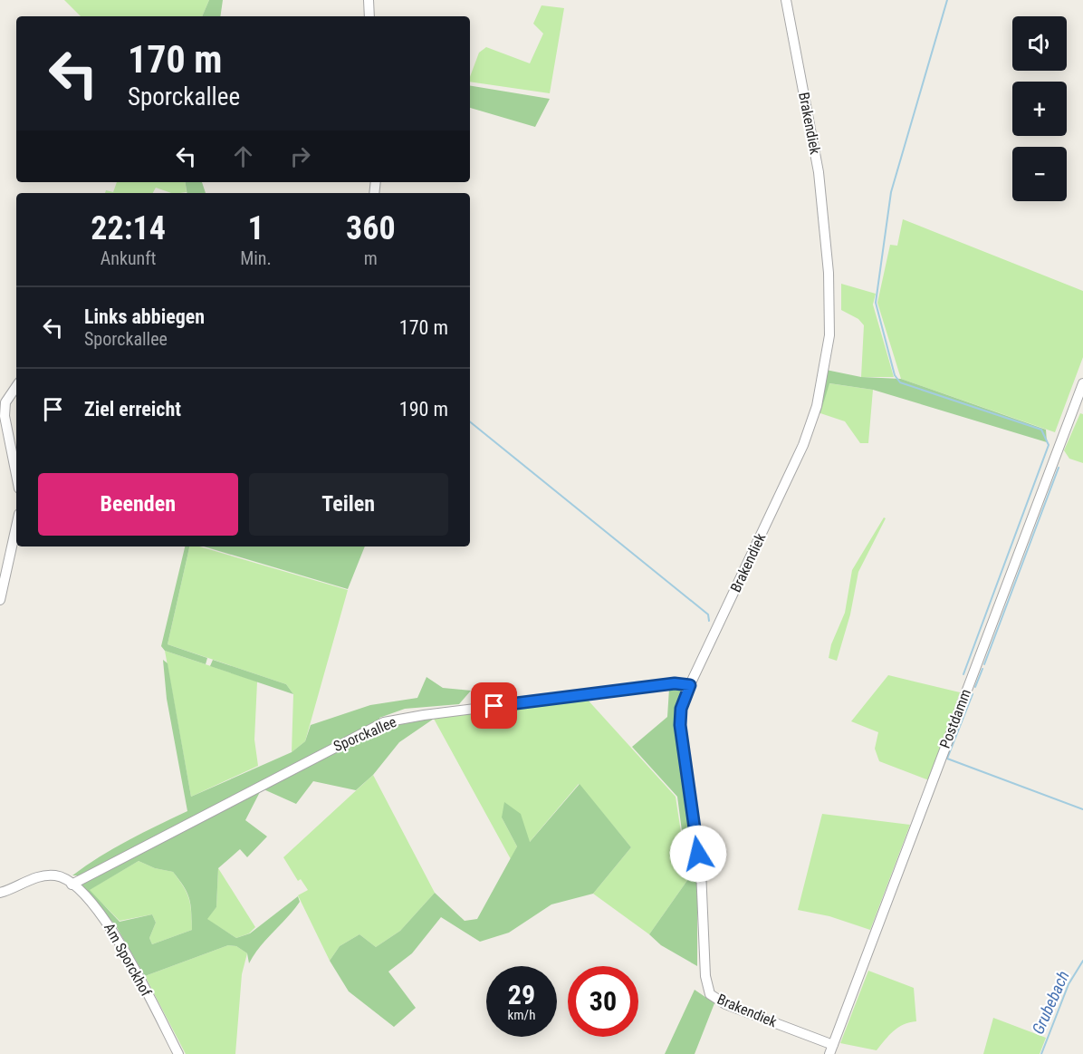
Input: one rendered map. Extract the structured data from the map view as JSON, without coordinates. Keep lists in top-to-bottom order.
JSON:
{
  "streets": {
    "street": [
      "Brakendiek",
      "Postdamm",
      "Sporckallee",
      "Am Sporckhof"
    ]
  },
  "crossings": [
    ["Brakendiek", "Postdamm"],
    ["Brakendiek", "Sporckallee"],
    ["Sporckallee", "Am Sporckhof"]
  ],
  "water": ["Grubebach"],
  "page": {
    "map_buttons": ["+", "−"],
    "turn": ["170 m", "Sporckallee"],
    "eta": [
      "22:14",
      "Ankunft",
      "1",
      "Min.",
      "360",
      "m"
    ],
    "list": [
      {
        "name": "Links abbiegen",
        "note": "Sporckallee",
        "value": "170 m"
      },
      {
        "name": "Ziel erreicht",
        "value": "190 m"
      }
    ],
    "buttons": ["Beenden", "Teilen"],
    "speed": "29 km/h",
    "limit": "30"
  }
}
